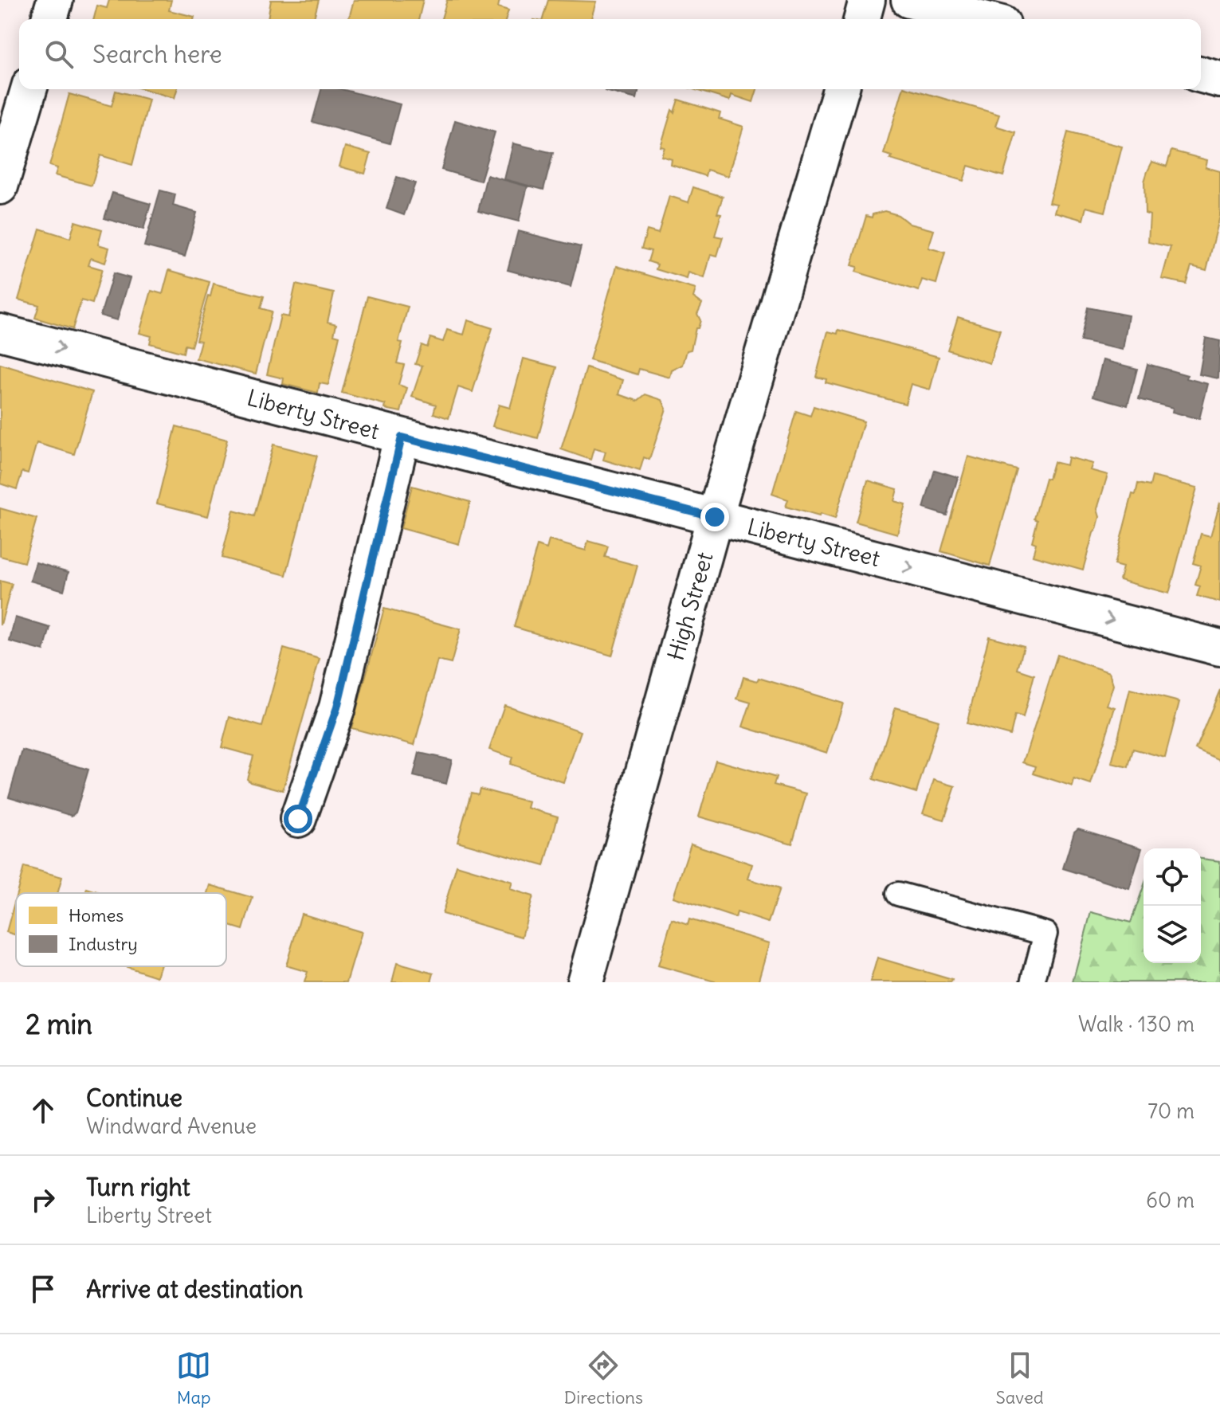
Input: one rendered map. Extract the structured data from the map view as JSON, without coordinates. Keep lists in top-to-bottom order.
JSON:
{
  "streets": {
    "street": ["Liberty Street", "High Street"]
  },
  "crossings": [
    ["Liberty Street", "High Street"]
  ],
  "one_way": ["Liberty Street"],
  "legend": ["Homes", "Industry"],
  "page": {
    "search": "Search here",
    "heading": ["2 min", "Walk · 130 m"],
    "list": [
      ["Continue", "Windward Avenue", "70 m"],
      ["Turn right", "Liberty Street", "60 m"],
      "Arrive at destination"
    ],
    "nav": ["Map", "Directions", "Saved"]
  }
}
